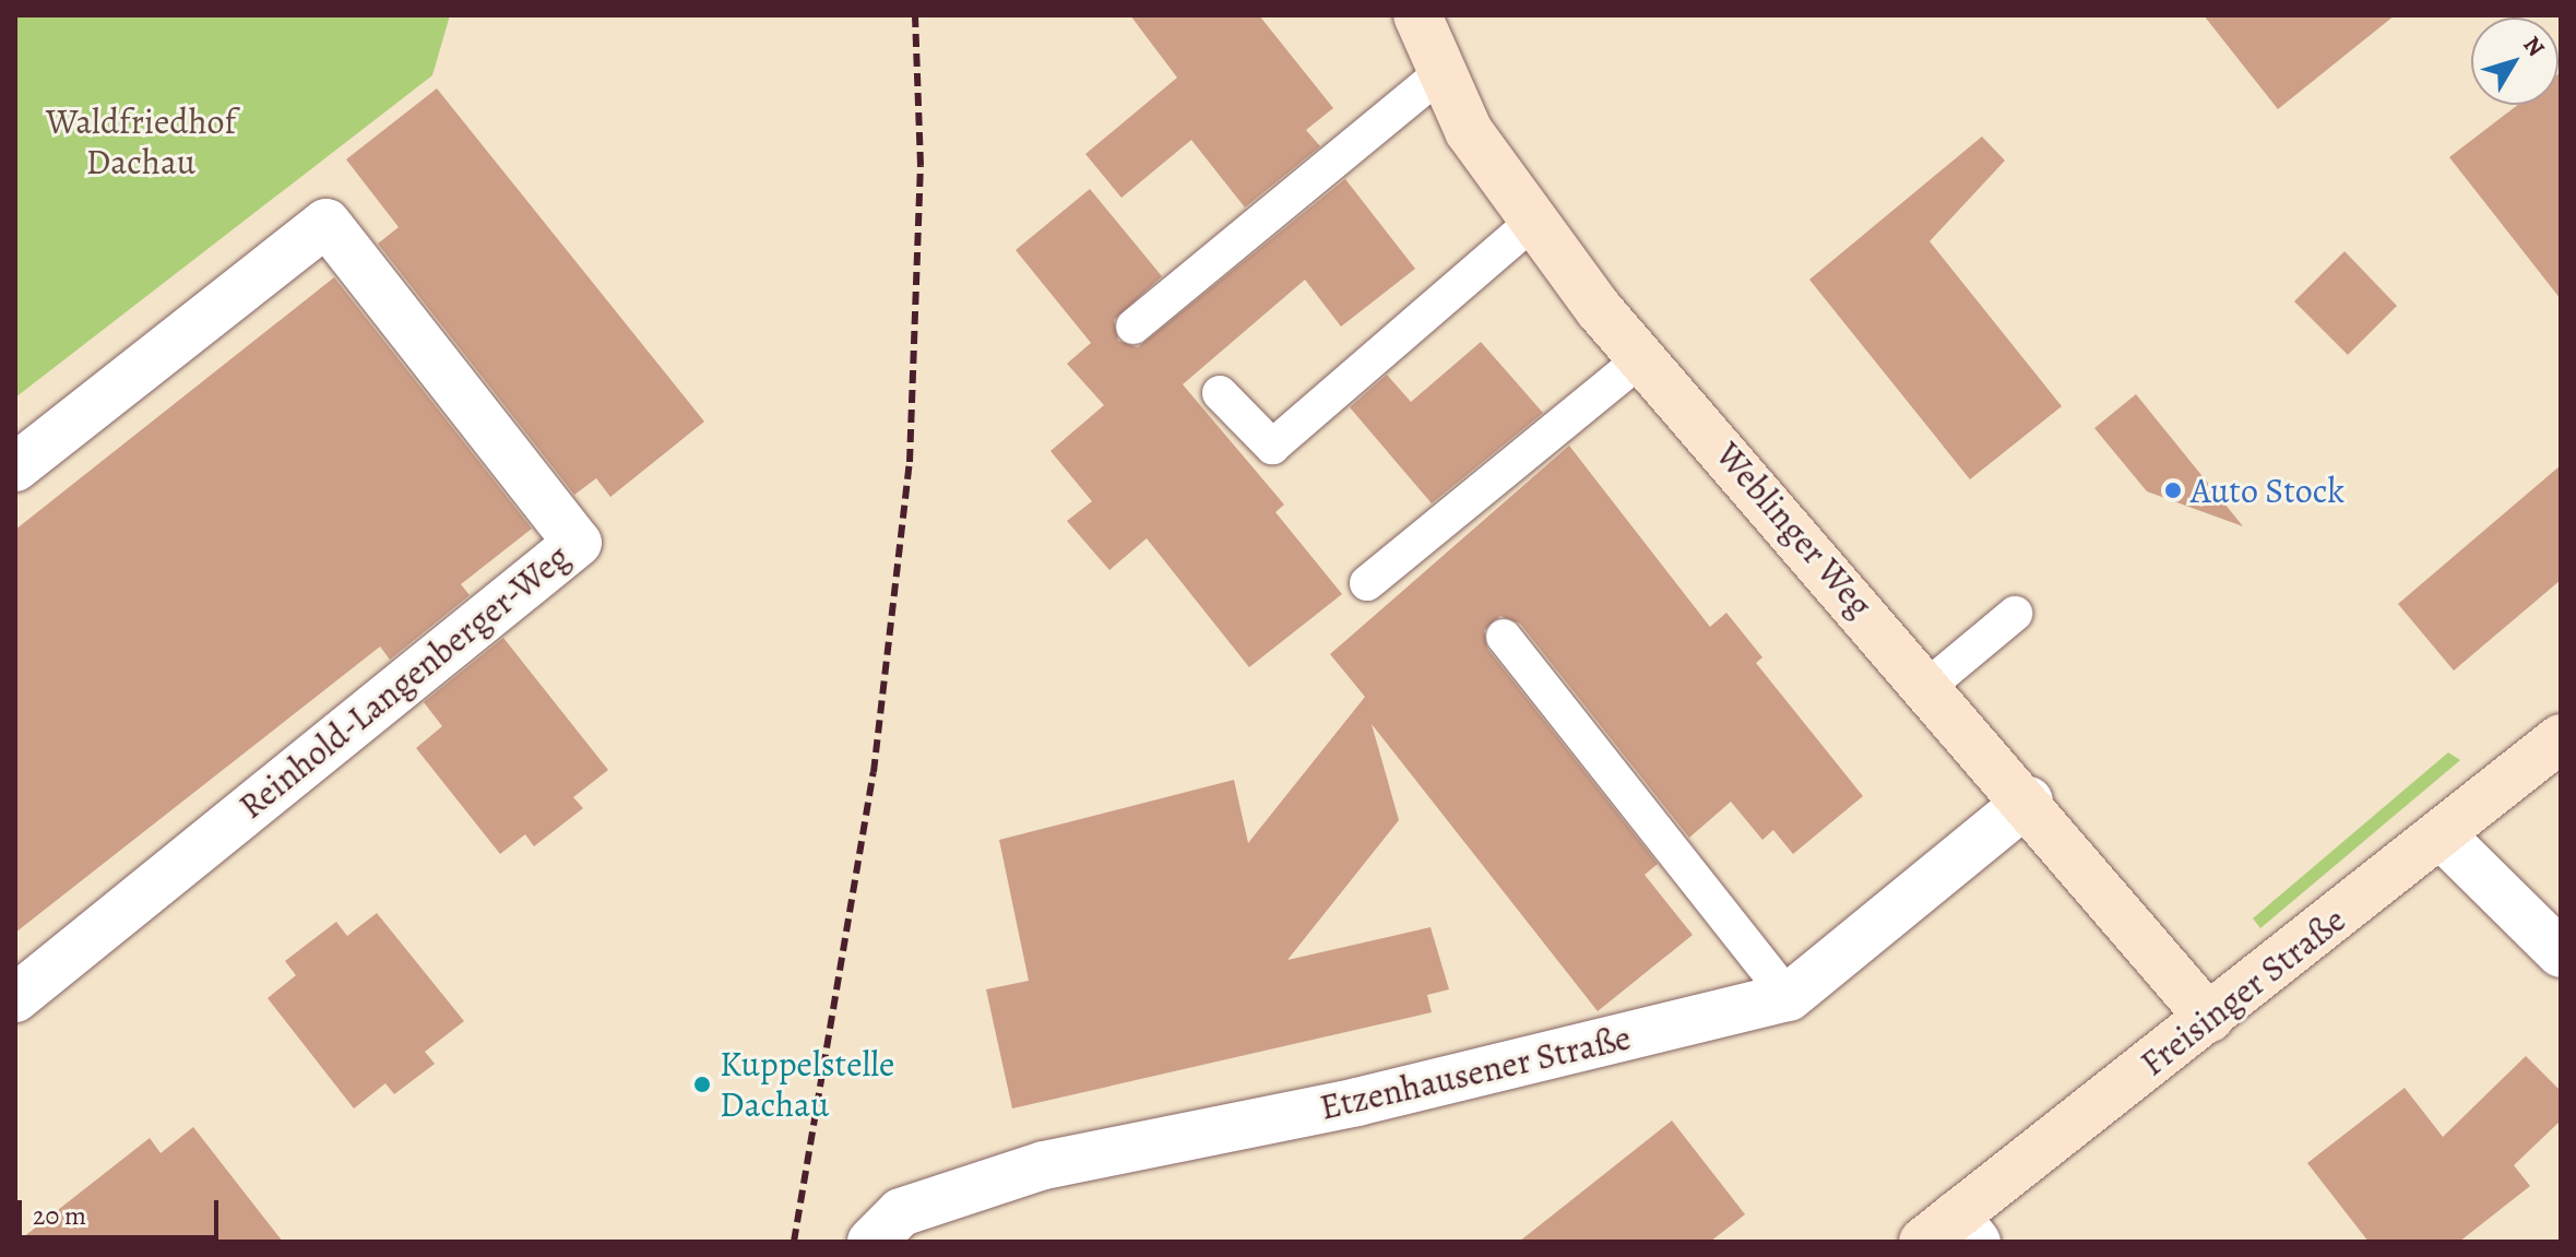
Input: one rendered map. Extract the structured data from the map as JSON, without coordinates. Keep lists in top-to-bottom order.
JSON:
{
  "streets": {
    "street": [
      "Weblinger Weg",
      "Reinhold-Langenberger-Weg",
      "Freisinger Straße",
      "Etzenhausener Straße"
    ]
  },
  "crossings": [
    ["Weblinger Weg", "Freisinger Straße"],
    ["Weblinger Weg", "Etzenhausener Straße"]
  ],
  "parks": ["Waldfriedhof Dachau"],
  "places": ["Auto Stock", "Kuppelstelle Dachau"],
  "scale_bar": "20 m",
  "north": "top right"
}
